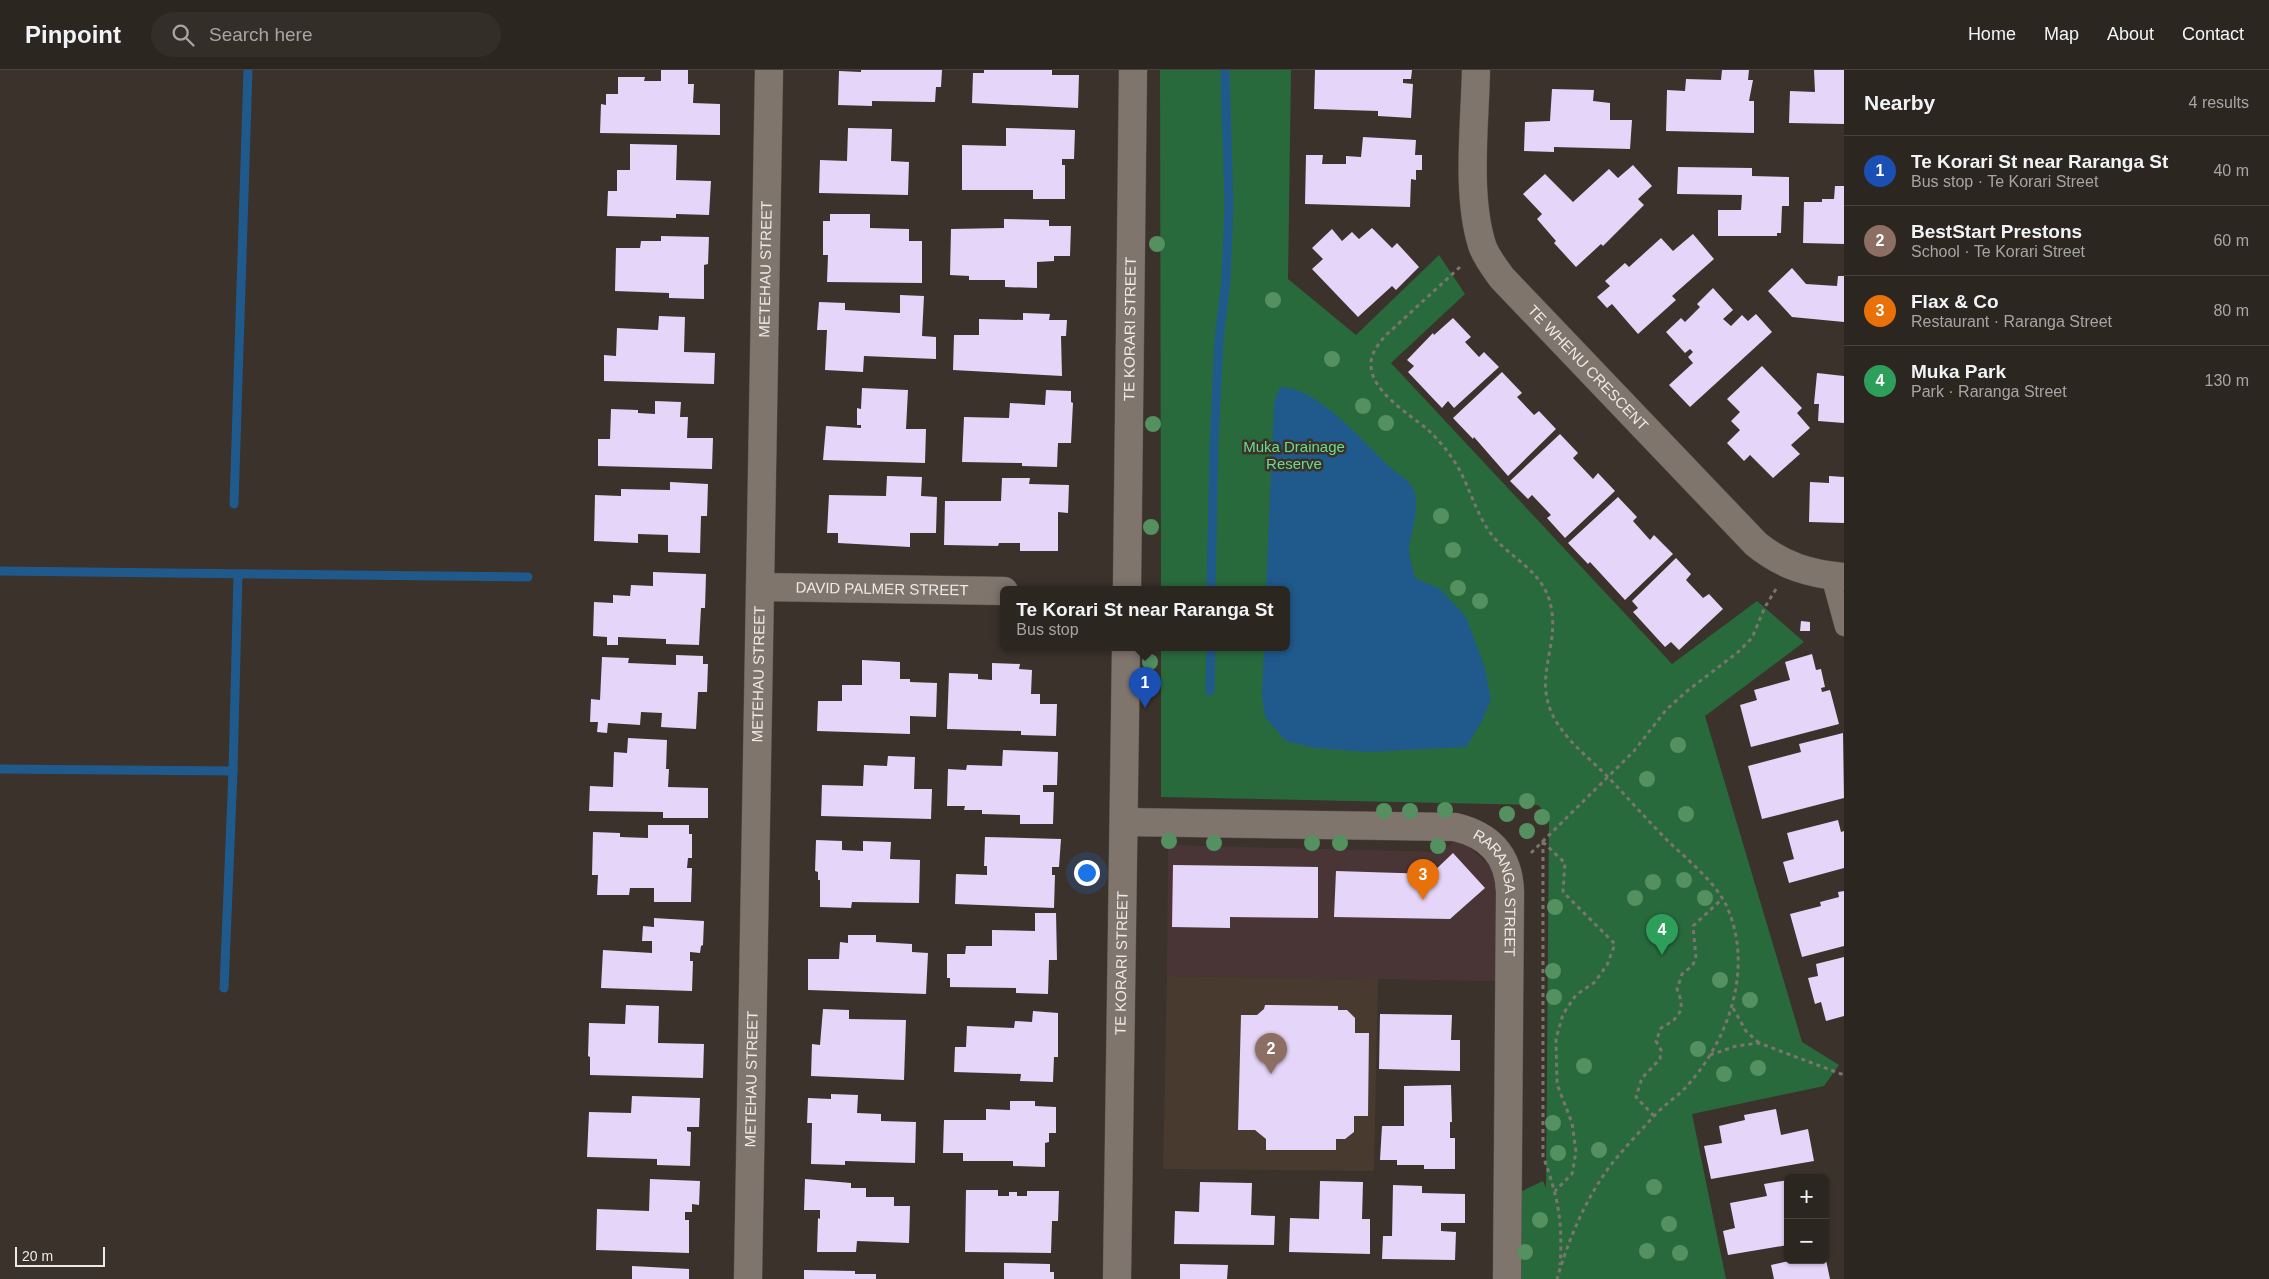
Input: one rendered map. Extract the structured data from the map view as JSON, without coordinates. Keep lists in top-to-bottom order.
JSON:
{
  "streets": {
    "street": [
      "METEHAU STREET",
      "TE KORARI STREET",
      "TE WHENU CRESCENT",
      "DAVID PALMER STREET",
      "RARANGA STREET"
    ]
  },
  "crossings": [
    ["METEHAU STREET", "DAVID PALMER STREET"],
    ["TE KORARI STREET", "RARANGA STREET"]
  ],
  "parks": ["Muka Drainage Reserve"],
  "scale_bar": "20 m",
  "page": {
    "header": "Pinpoint",
    "search": "Search here",
    "nav": [
      "Home",
      "Map",
      "About",
      "Contact"
    ],
    "heading": ["Nearby", "4 results"],
    "list": [
      {
        "mark": "1",
        "name": "Te Korari St near Raranga St",
        "note": "Bus stop · Te Korari Street",
        "value": "40 m"
      },
      {
        "mark": "2",
        "name": "BestStart Prestons",
        "note": "School · Te Korari Street",
        "value": "60 m"
      },
      {
        "mark": "3",
        "name": "Flax & Co",
        "note": "Restaurant · Raranga Street",
        "value": "80 m"
      },
      {
        "mark": "4",
        "name": "Muka Park",
        "note": "Park · Raranga Street",
        "value": "130 m"
      }
    ],
    "popup": ["Te Korari St near Raranga St", "Bus stop"],
    "pins": [
      "1",
      "3",
      "4",
      "2"
    ],
    "map_buttons": ["+", "−"],
    "scale": "20 m"
  }
}
